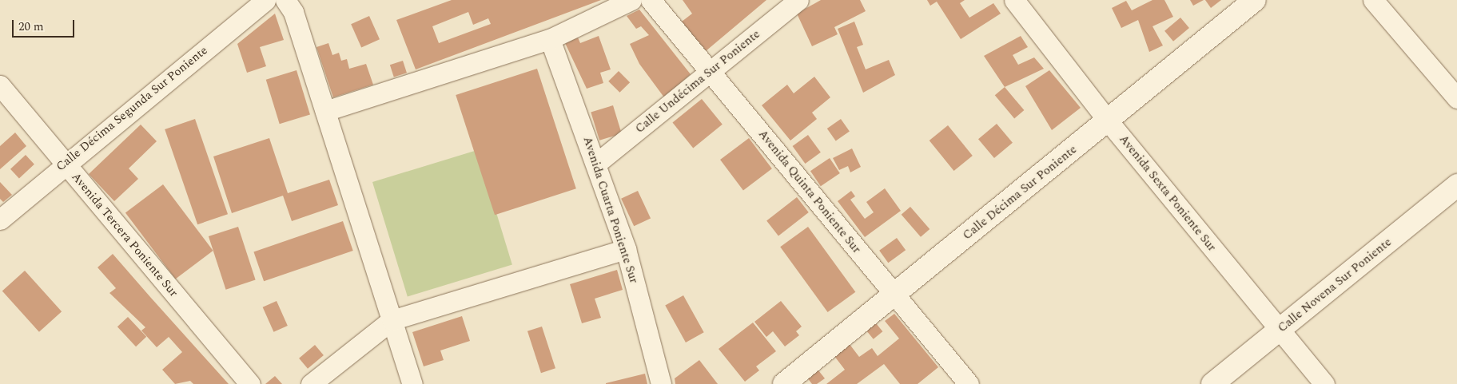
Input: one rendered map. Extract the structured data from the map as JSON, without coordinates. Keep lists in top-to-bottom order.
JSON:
{
  "streets": {
    "street": [
      "Calle Undécima Sur Poniente",
      "Calle Décima Segunda Sur Poniente",
      "Avenida Quinta Poniente Sur",
      "Calle Décima Sur Poniente",
      "Avenida Sexta Poniente Sur",
      "Avenida Cuarta Poniente Sur",
      "Avenida Tercera Poniente Sur",
      "Calle Novena Sur Poniente"
    ]
  },
  "crossings": [
    ["Calle Undécima Sur Poniente", "Avenida Quinta Poniente Sur"],
    ["Calle Undécima Sur Poniente", "Avenida Cuarta Poniente Sur"],
    ["Calle Décima Segunda Sur Poniente", "Avenida Tercera Poniente Sur"],
    ["Avenida Quinta Poniente Sur", "Calle Décima Sur Poniente"],
    ["Calle Décima Sur Poniente", "Avenida Sexta Poniente Sur"],
    ["Avenida Sexta Poniente Sur", "Calle Novena Sur Poniente"]
  ],
  "scale_bar": "20 m"
}
